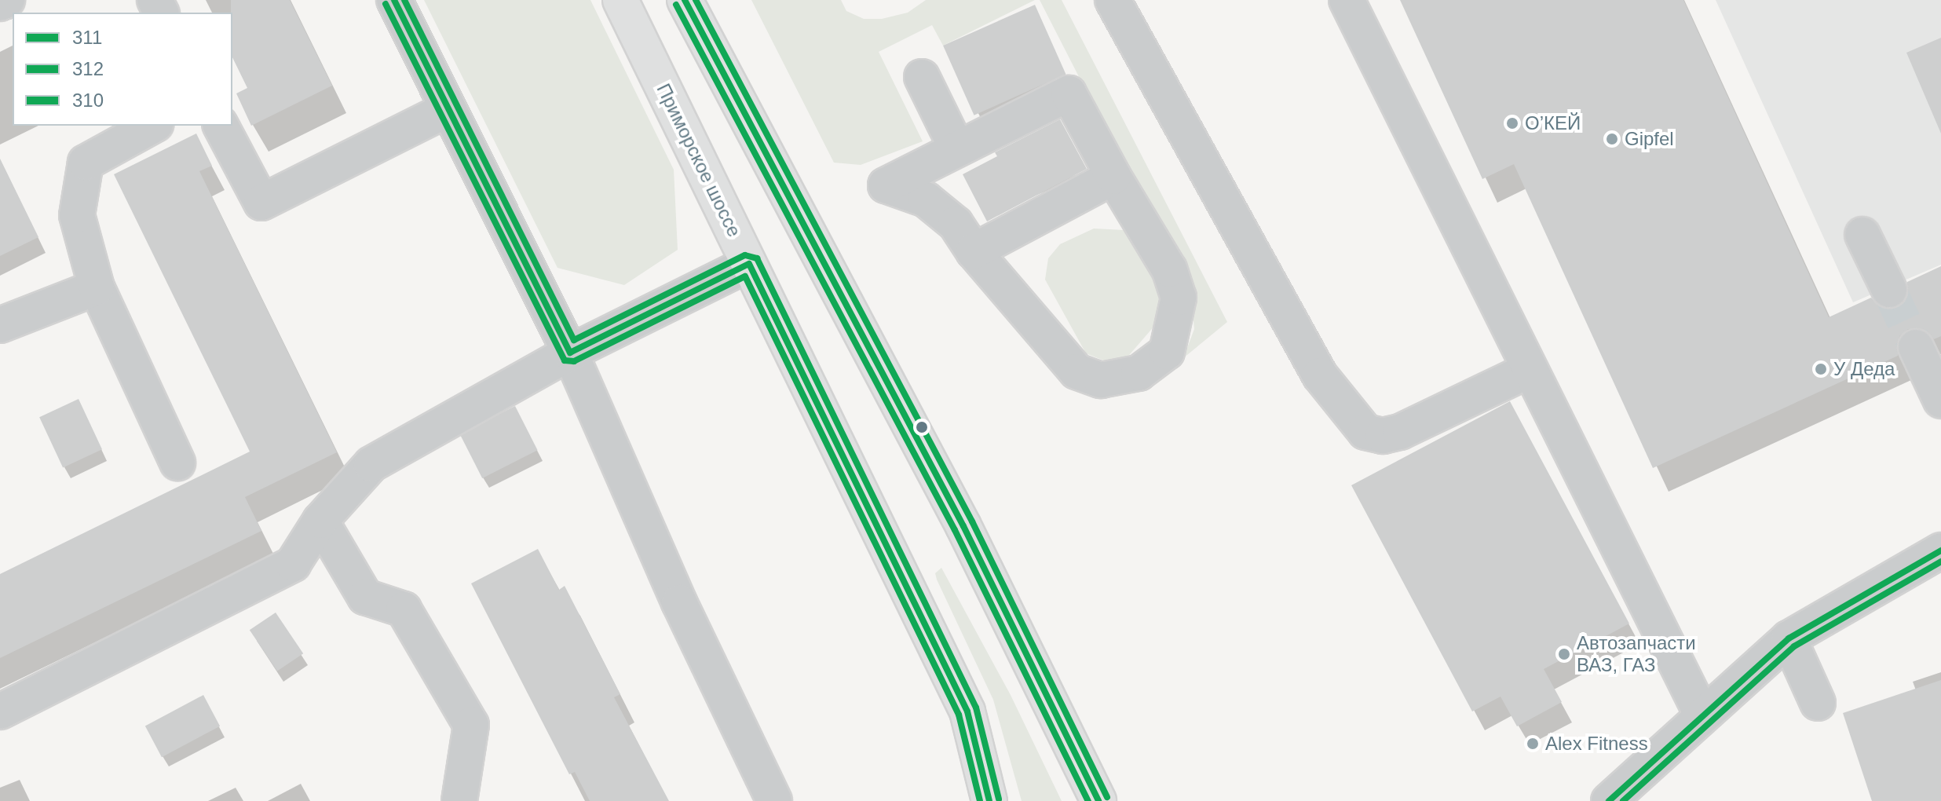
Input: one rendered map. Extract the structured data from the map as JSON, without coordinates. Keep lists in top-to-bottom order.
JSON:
{
  "streets": {
    "highway": ["Приморское шоссе"]
  },
  "places": [
    "О’КЕЙ",
    "Gipfel",
    "У Деда",
    "Автозапчасти ВАЗ, ГАЗ",
    "Alex Fitness"
  ],
  "lines": ["transit line 311", "transit line 310", "transit line 312"],
  "legend": ["311", "312", "310"]
}
